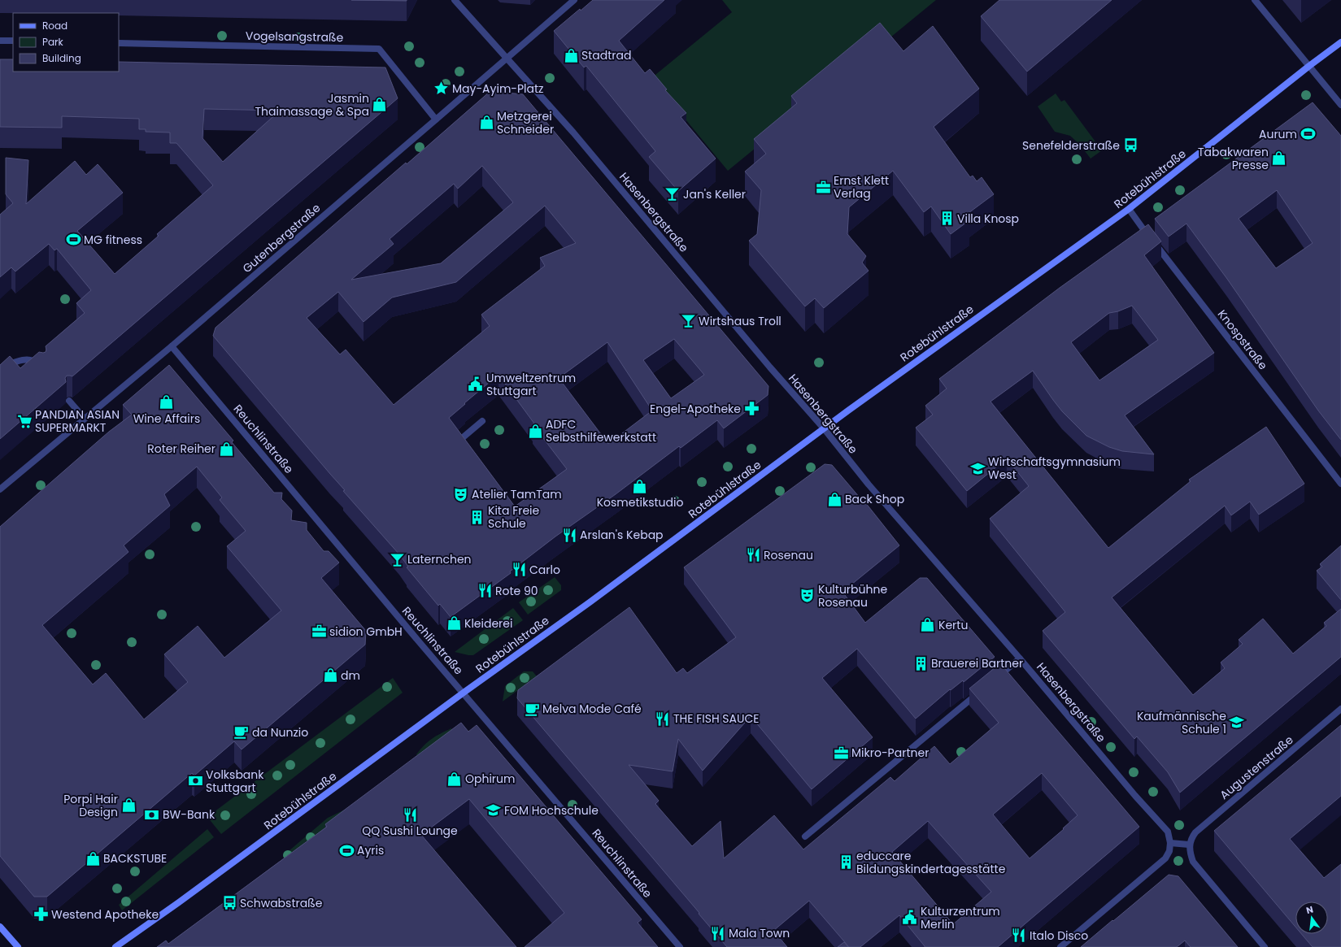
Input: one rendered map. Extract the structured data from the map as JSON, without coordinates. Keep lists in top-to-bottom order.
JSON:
{
  "streets": {
    "main road": ["Rotebühlstraße"],
    "street": [
      "Vogelsangstraße",
      "Hasenbergstraße",
      "Gutenbergstraße",
      "Knospstraße",
      "Reuchlinstraße",
      "Augustenstraße"
    ]
  },
  "crossings": [
    ["Vogelsangstraße", "Gutenbergstraße"],
    ["Rotebühlstraße", "Hasenbergstraße"],
    ["Rotebühlstraße", "Knospstraße"],
    ["Rotebühlstraße", "Reuchlinstraße"],
    ["Hasenbergstraße", "Gutenbergstraße"],
    ["Gutenbergstraße", "Reuchlinstraße"]
  ],
  "places": {
    "shop": [
      "Stadtrad",
      "Jasmin Thaimassage & Spa",
      "Metzgerei Schneider",
      "Tabakwaren Presse",
      "Wine Affairs",
      "ADFC Selbsthilfewerkstatt",
      "Roter Reiher",
      "Kosmetikstudio",
      "Back Shop",
      "Kleiderei",
      "Kertu",
      "dm",
      "Ophirum",
      "Porpi Hair Design",
      "BACKSTUBE"
    ],
    "place": ["May-Ayim-Platz"],
    "sports": ["Aurum", "MG fitness", "Ayris"],
    "bus stop": ["Senefelderstraße", "Schwabstraße"],
    "office": ["Ernst Klett Verlag", "sidion GmbH", "Mikro-Partner"],
    "bar": ["Jan's Keller", "Wirtshaus Troll", "Laternchen"],
    "building": [
      "Villa Knosp",
      "Kita Freie Schule",
      "Brauerei Bartner",
      "educcare Bildungskindertagesstätte"
    ],
    "public building": ["Umweltzentrum Stuttgart", "Kulturzentrum Merlin"],
    "pharmacy": ["Engel-Apotheke", "Westend Apotheke"],
    "supermarket": ["PANDIAN ASIAN SUPERMARKT"],
    "school or university": ["Wirtschaftsgymnasium West", "Kaufmännische Schule 1", "FOM Hochschule"],
    "theatre": ["Atelier TamTam", "Kulturbühne Rosenau"],
    "restaurant": [
      "Arslan's Kebap",
      "Rosenau",
      "Carlo",
      "Rote 90",
      "THE FISH SAUCE",
      "QQ Sushi Lounge",
      "Mala Town",
      "Italo Disco"
    ],
    "cafe": ["Melva Mode Café", "da Nunzio"],
    "bank": ["Volksbank Stuttgart", "BW-Bank"]
  },
  "legend": ["Road", "Park", "Building"],
  "north": "top"
}
